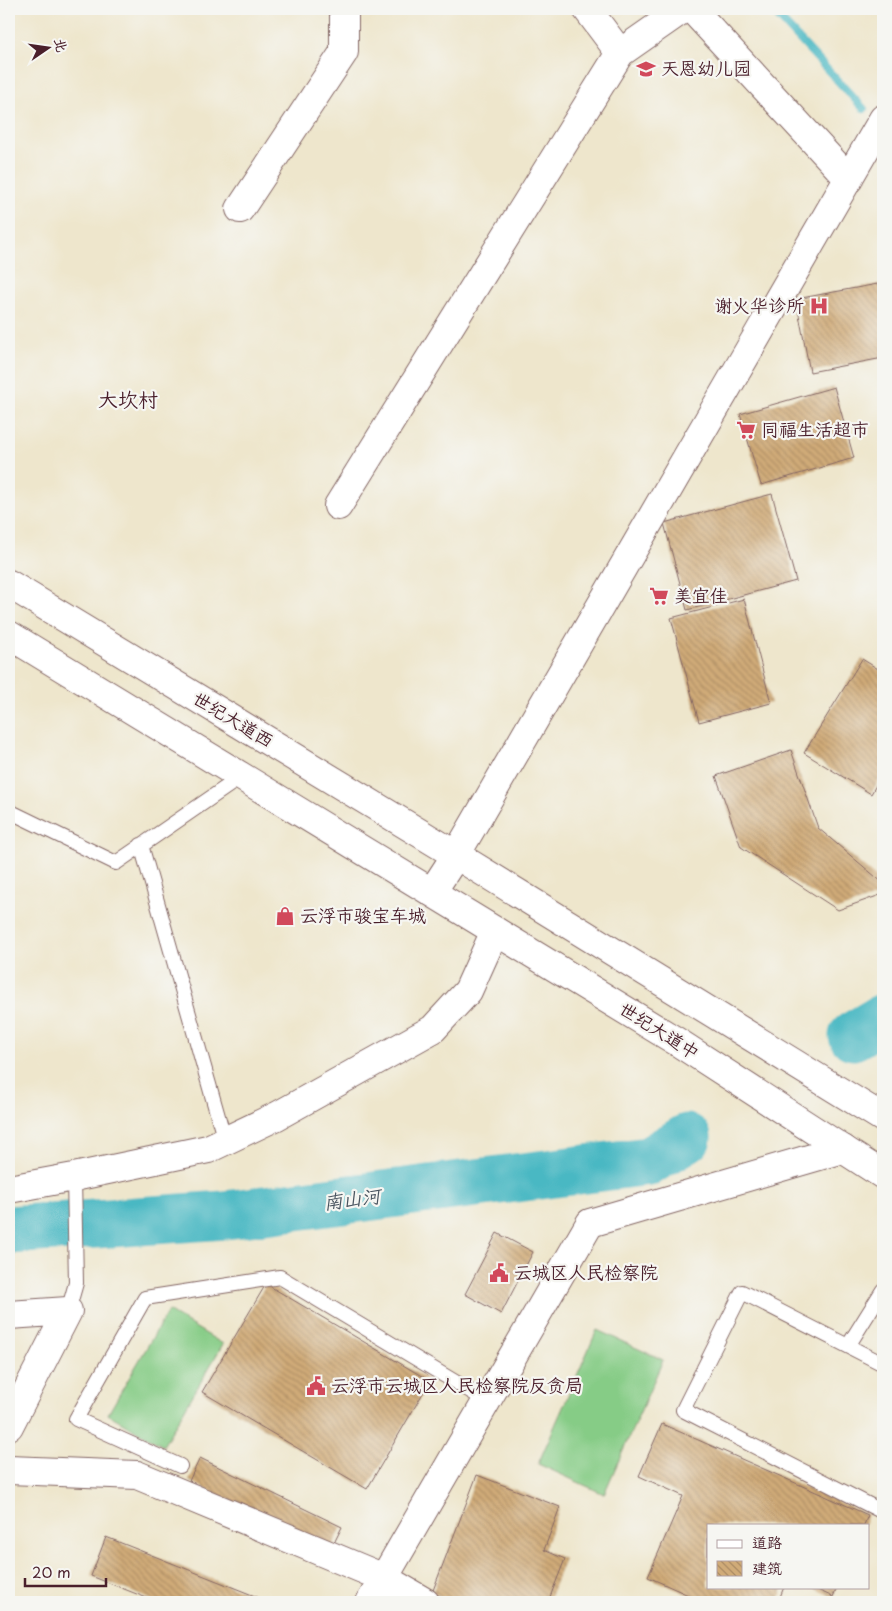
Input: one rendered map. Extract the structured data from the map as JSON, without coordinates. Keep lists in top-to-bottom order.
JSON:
{
  "streets": {
    "street": ["世纪大道西", "世纪大道中"]
  },
  "districts": ["大坎村"],
  "water": ["南山河"],
  "places": {
    "school or university": ["天恩幼儿园"],
    "hospital": ["谢火华诊所"],
    "supermarket": ["同福生活超市", "美宜佳"],
    "shop": ["云浮市骏宝车城"],
    "public building": ["云城区人民检察院", "云浮市云城区人民检察院反贪局"]
  },
  "legend": ["道路", "建筑"],
  "scale_bar": "20 m",
  "north": "right"
}
